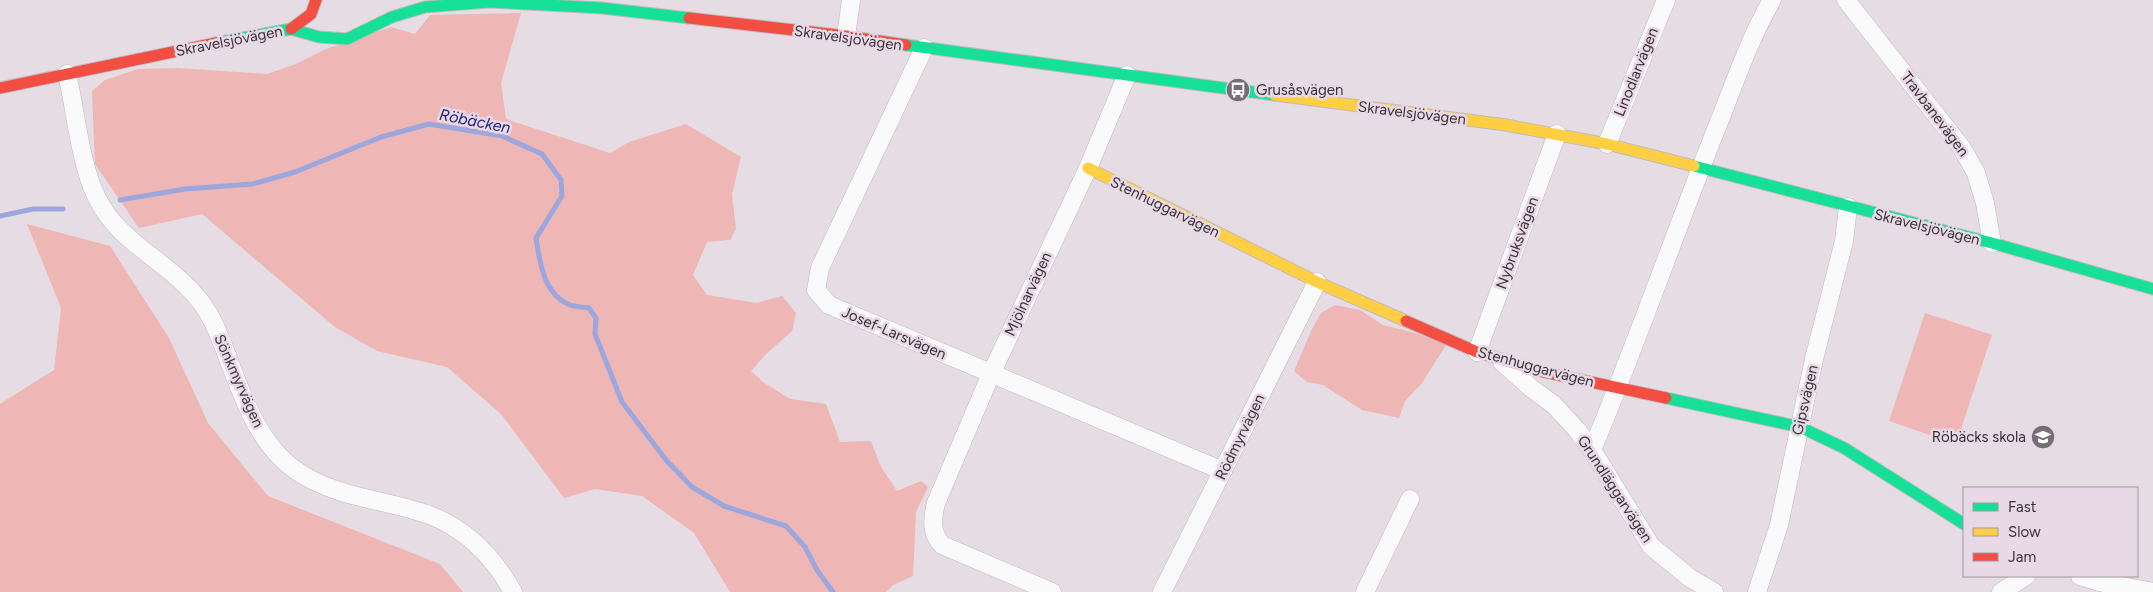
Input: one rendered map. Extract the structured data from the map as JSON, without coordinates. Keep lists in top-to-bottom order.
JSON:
{
  "streets": {
    "street": [
      "Skravelsjövägen",
      "Linodlarvägen",
      "Travbanevägen",
      "Stenhuggarvägen",
      "Nybruksvägen",
      "Mjölnarvägen",
      "Josef-Larsvägen",
      "Sönkmyrvägen",
      "Gipsvägen",
      "Rödmyrvägen",
      "Grundläggarvägen"
    ]
  },
  "crossings": [
    ["Skravelsjövägen", "Linodlarvägen"],
    ["Skravelsjövägen", "Travbanevägen"],
    ["Skravelsjövägen", "Nybruksvägen"],
    ["Skravelsjövägen", "Mjölnarvägen"],
    ["Skravelsjövägen", "Josef-Larsvägen"],
    ["Skravelsjövägen", "Sönkmyrvägen"],
    ["Skravelsjövägen", "Gipsvägen"],
    ["Stenhuggarvägen", "Nybruksvägen"],
    ["Stenhuggarvägen", "Mjölnarvägen"],
    ["Stenhuggarvägen", "Gipsvägen"],
    ["Stenhuggarvägen", "Rödmyrvägen"],
    ["Stenhuggarvägen", "Grundläggarvägen"],
    ["Mjölnarvägen", "Josef-Larsvägen"],
    ["Josef-Larsvägen", "Rödmyrvägen"]
  ],
  "water": ["Röbäcken"],
  "places": {
    "bus stop": ["Grusåsvägen"],
    "school or university": ["Röbäcks skola"]
  },
  "legend": ["Fast", "Slow", "Jam"]
}
